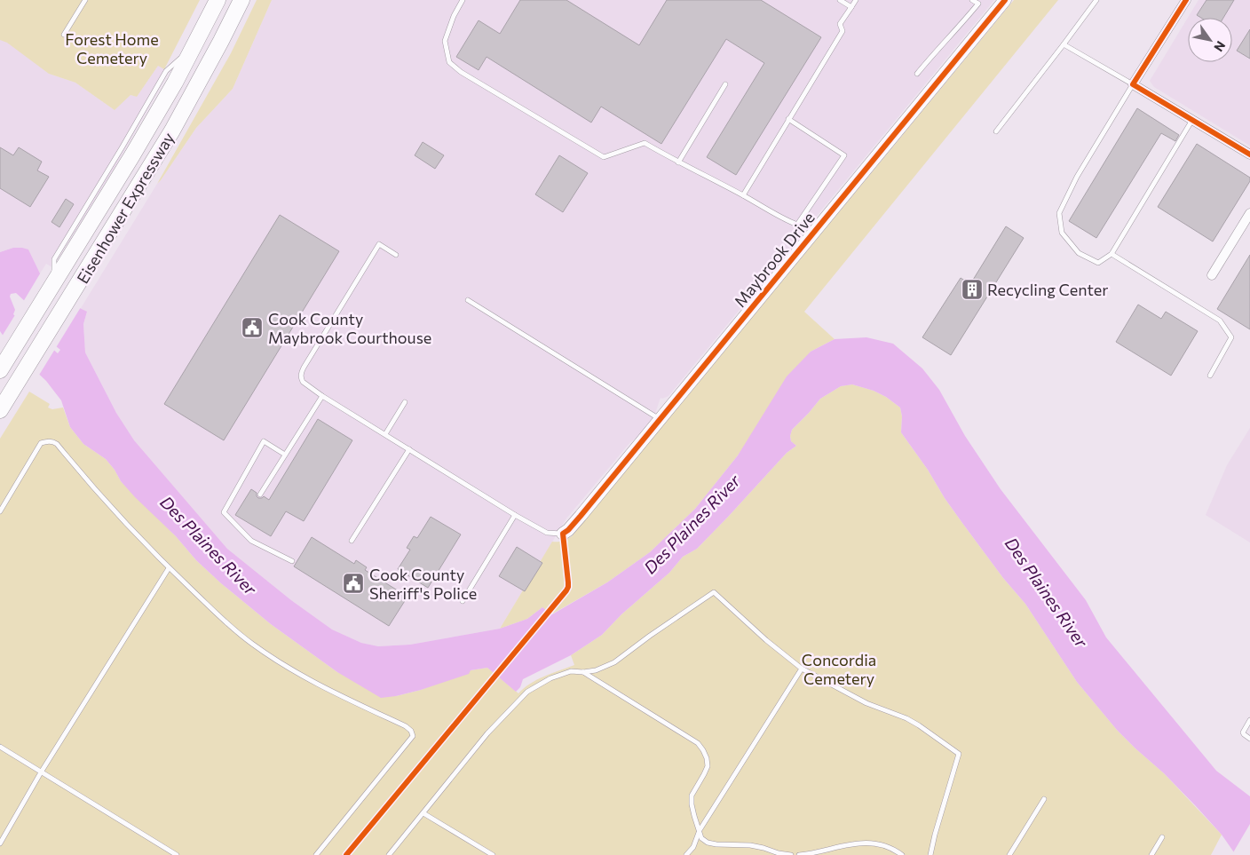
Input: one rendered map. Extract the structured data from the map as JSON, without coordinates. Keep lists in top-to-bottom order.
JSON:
{
  "streets": {
    "highway": ["Eisenhower Expressway"],
    "street": ["Maybrook Drive"]
  },
  "water": ["Des Plaines River"],
  "parks": ["Forest Home Cemetery", "Concordia Cemetery"],
  "places": {
    "building": ["Recycling Center"],
    "public building": ["Cook County Maybrook Courthouse", "Cook County Sheriff's Police"]
  },
  "north": "bottom right"
}
